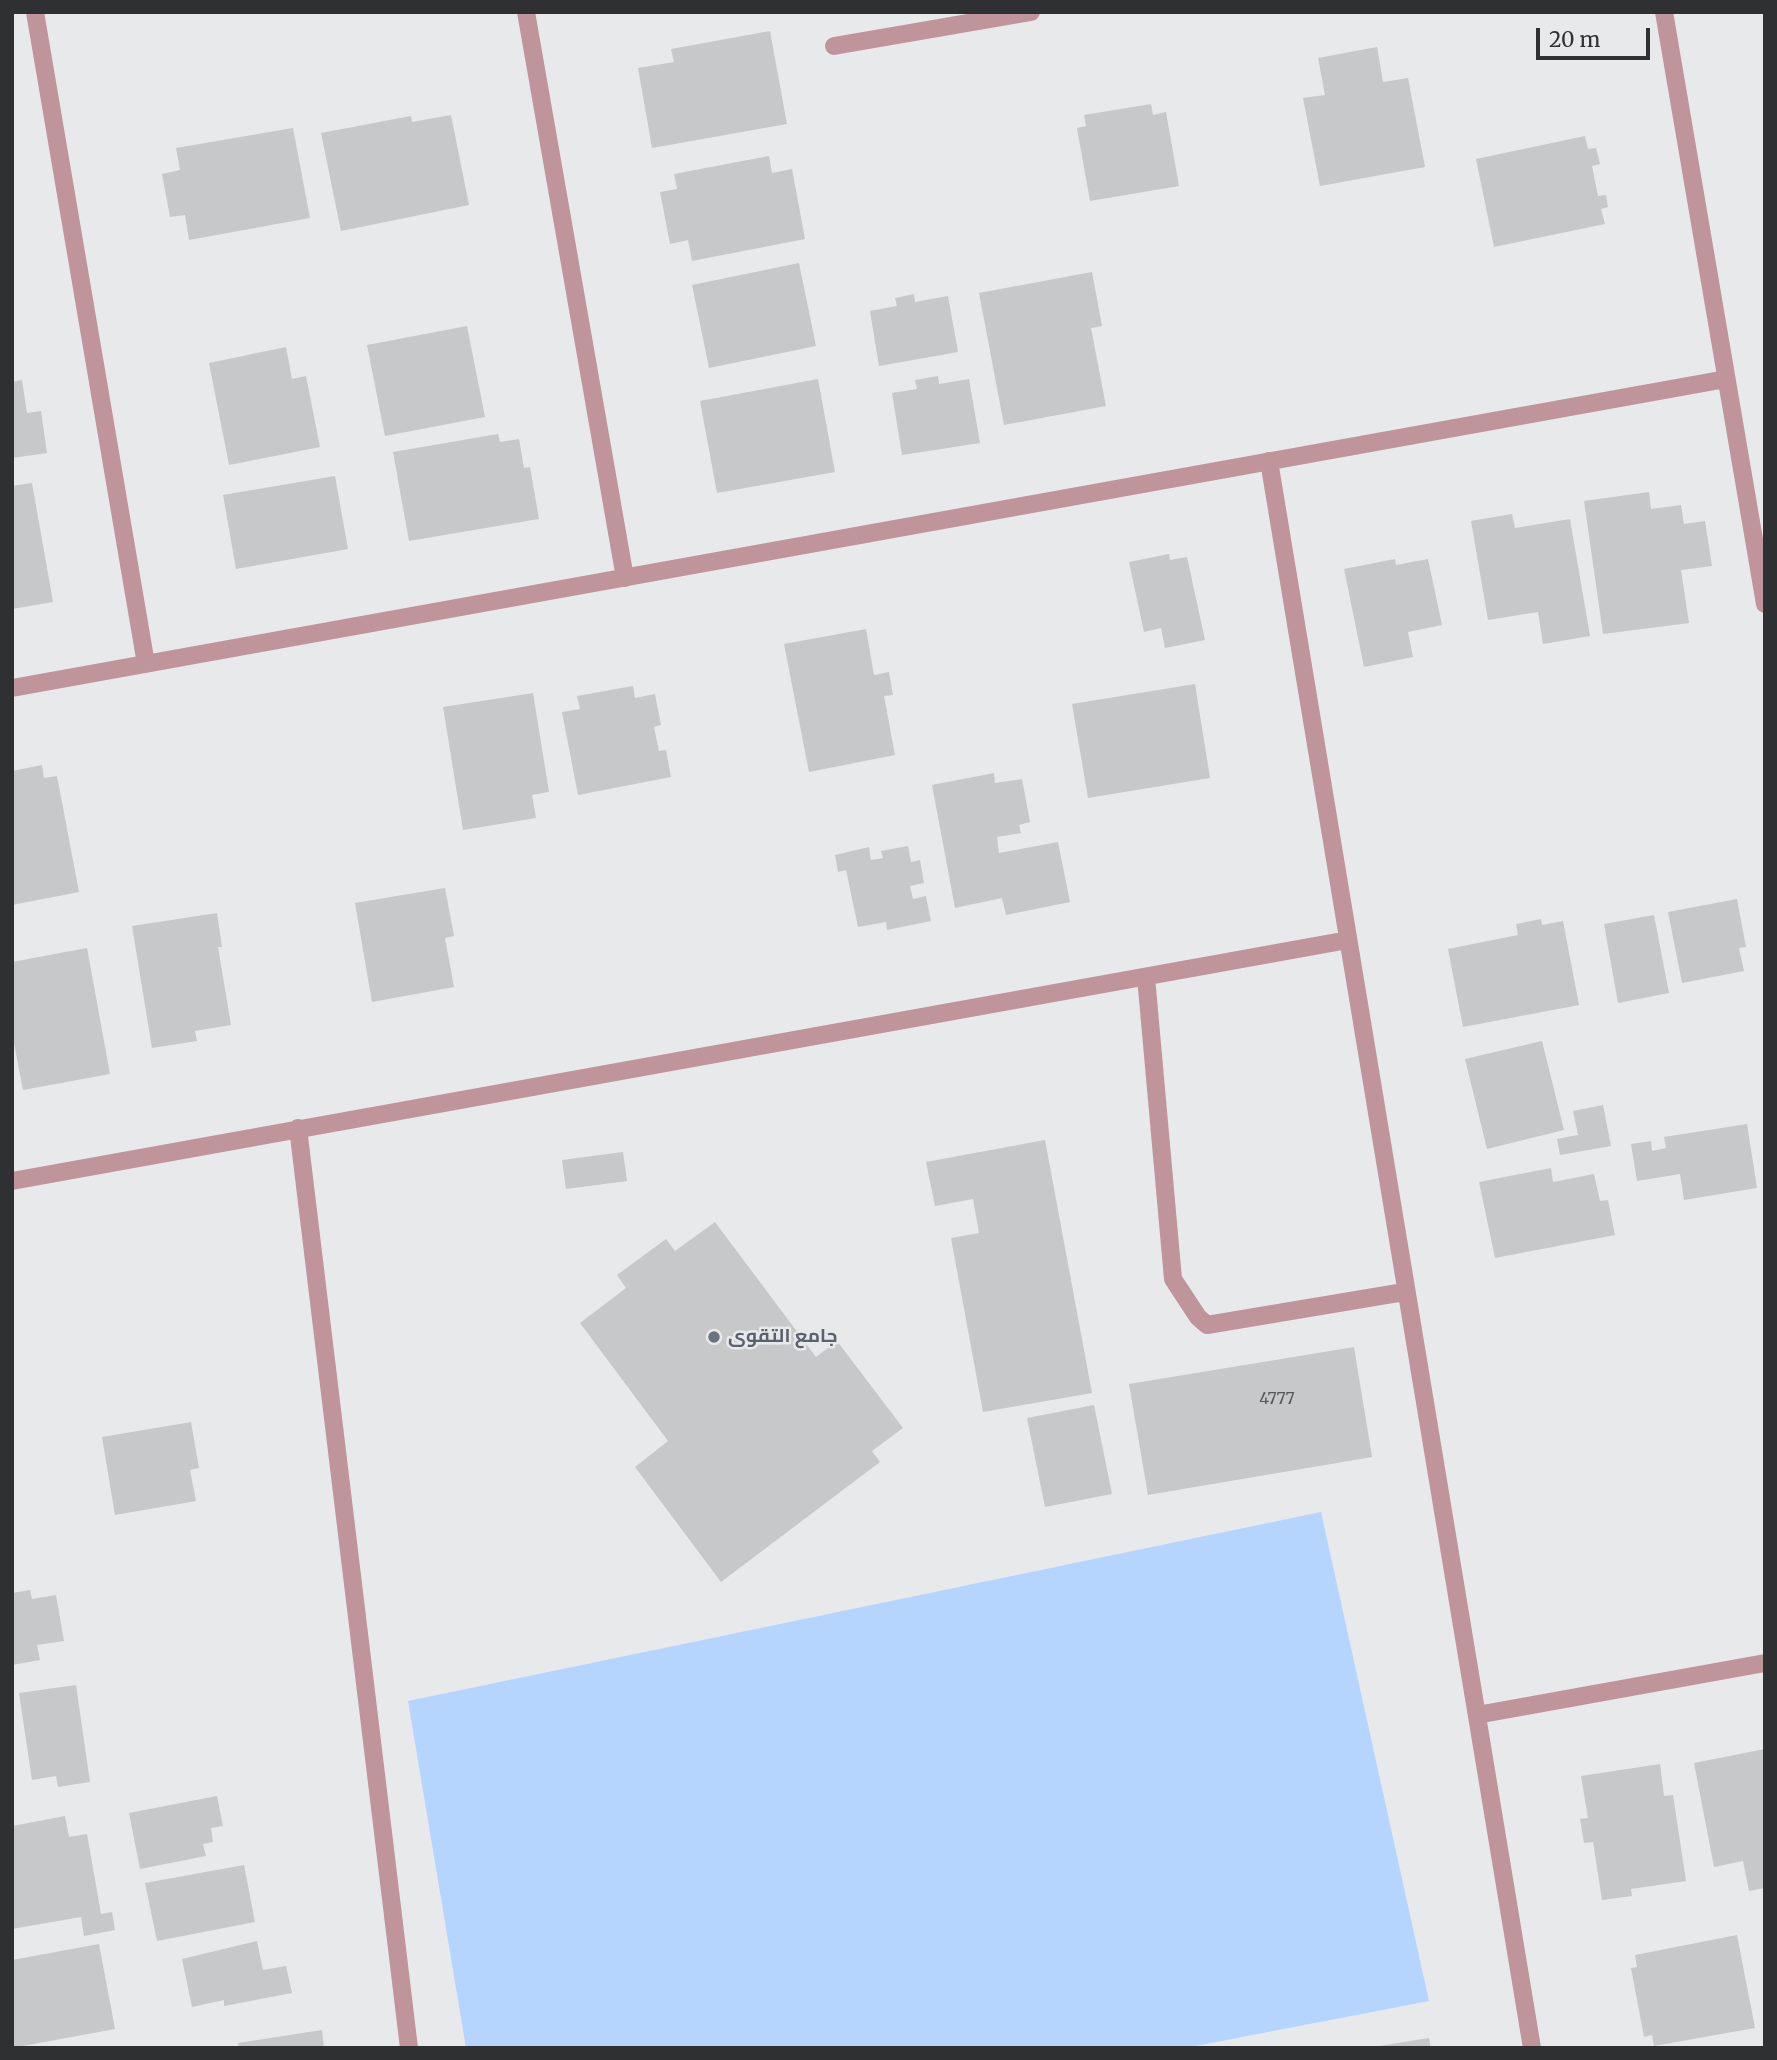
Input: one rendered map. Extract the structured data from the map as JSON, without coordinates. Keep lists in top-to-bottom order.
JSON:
{
  "places": ["جامع التقوى"],
  "house_numbers": ["4777"],
  "scale_bar": "20 m"
}
